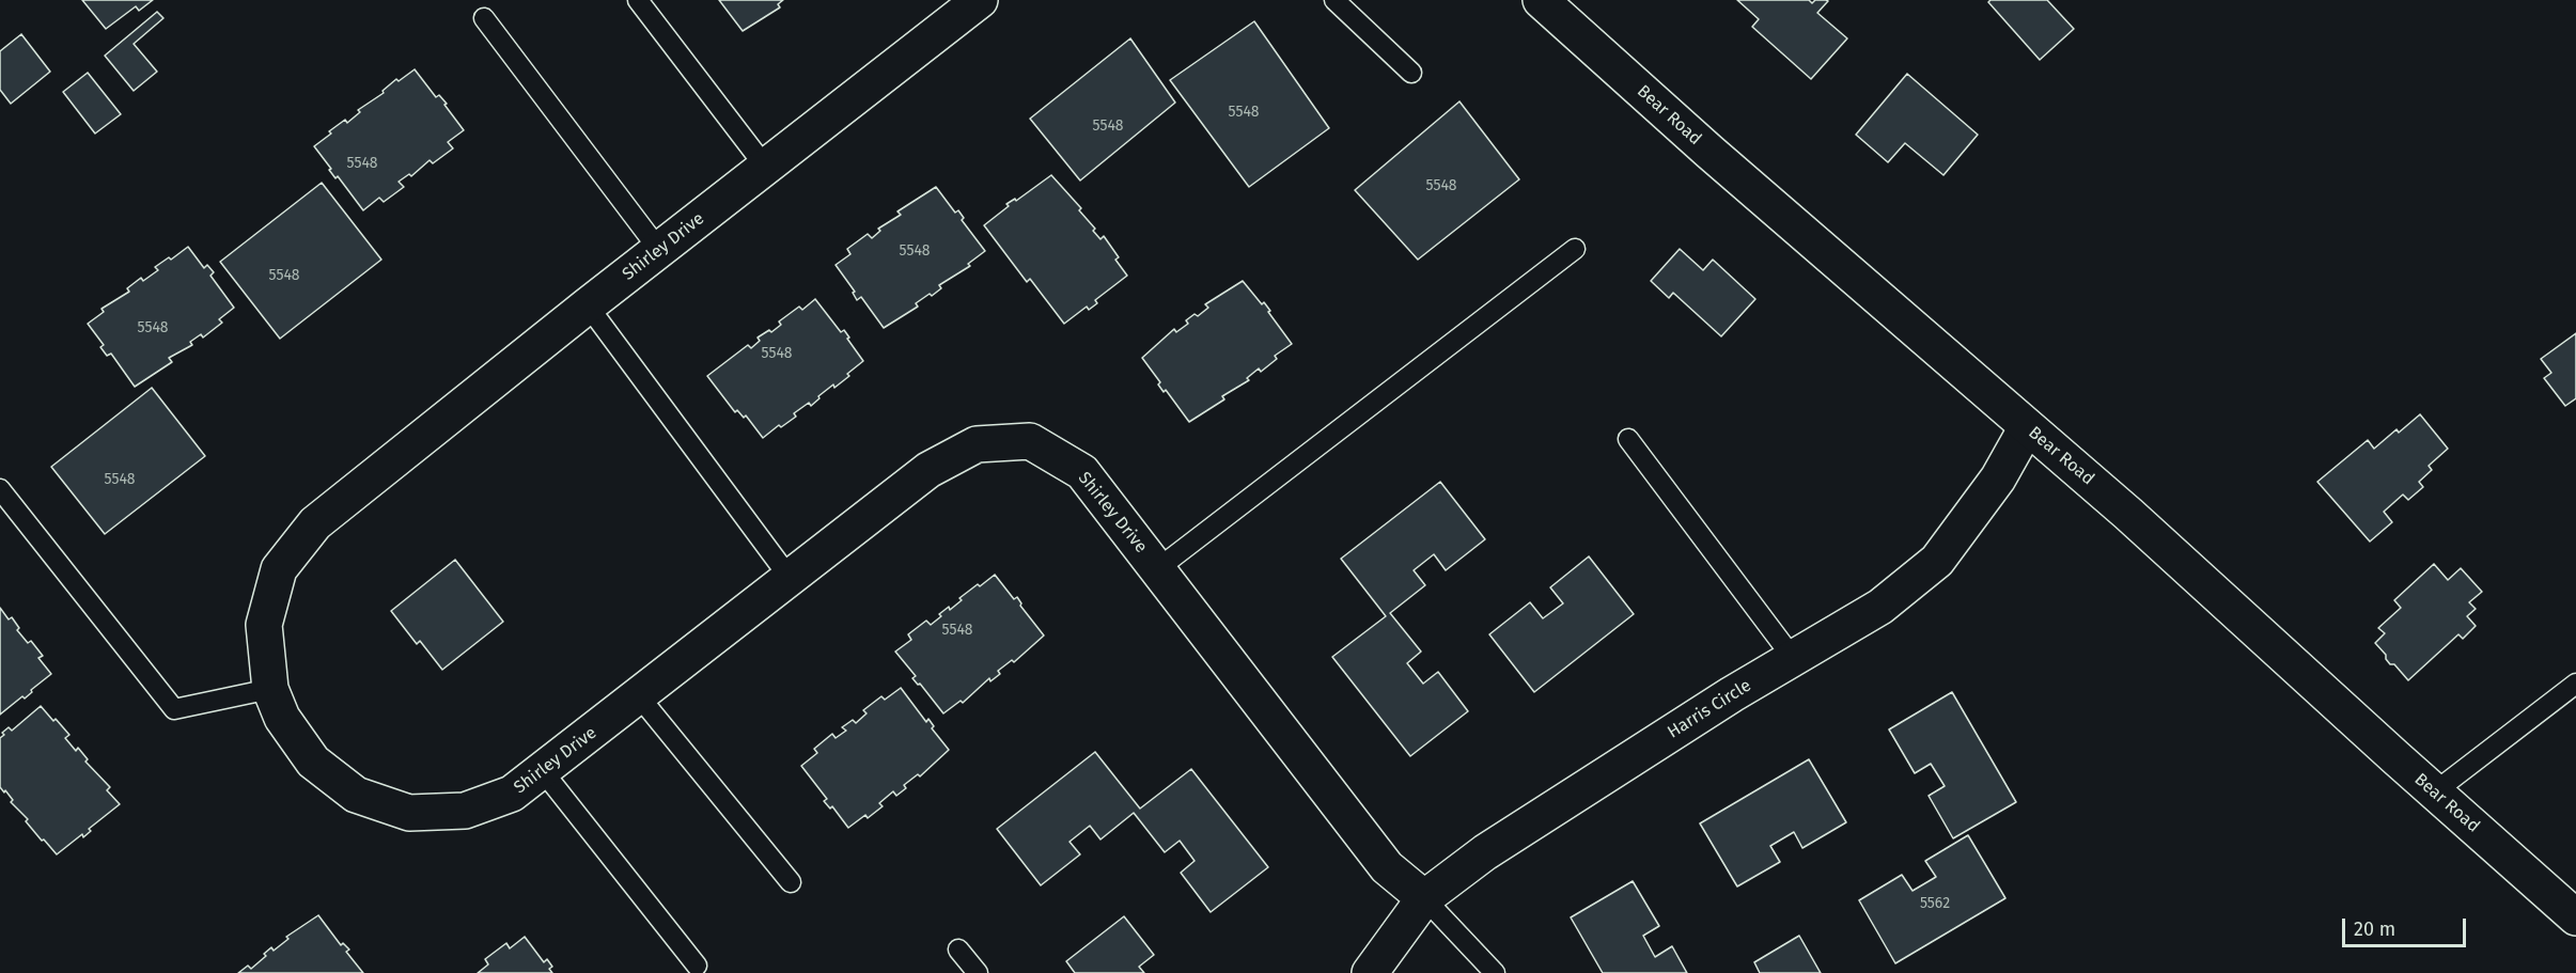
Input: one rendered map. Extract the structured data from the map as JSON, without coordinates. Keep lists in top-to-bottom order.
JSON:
{
  "streets": {
    "street": ["Bear Road", "Shirley Drive", "Harris Circle"]
  },
  "crossings": [
    ["Bear Road", "Harris Circle"],
    ["Shirley Drive", "Harris Circle"]
  ],
  "house_numbers": [
    "5548",
    "5548",
    "5548",
    "5548",
    "5548",
    "5548",
    "5548",
    "5548",
    "5548",
    "5548",
    "5562"
  ],
  "scale_bar": "20 m"
}
